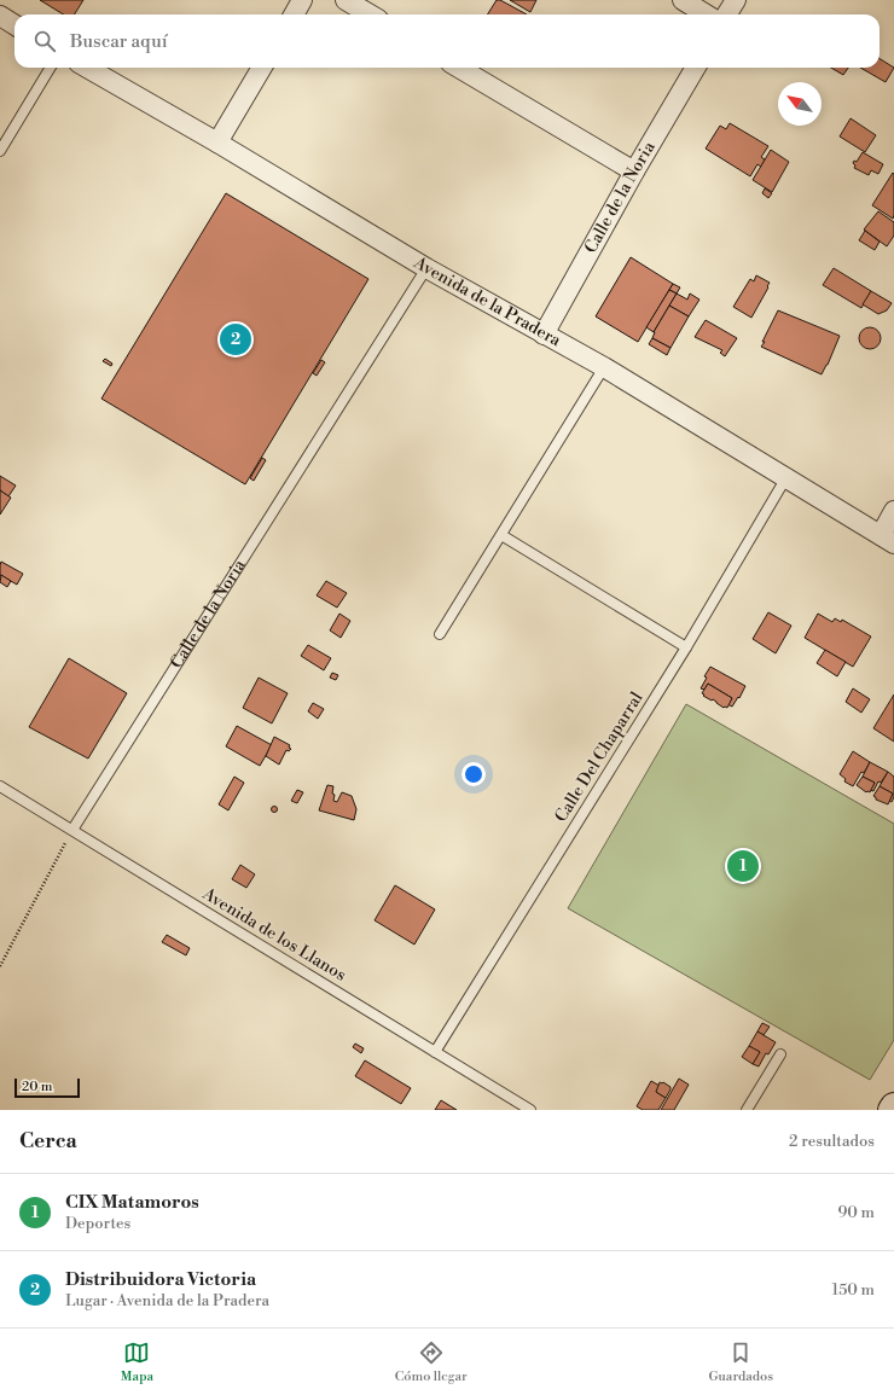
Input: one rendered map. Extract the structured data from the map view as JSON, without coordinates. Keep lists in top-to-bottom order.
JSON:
{
  "streets": {
    "street": ["Calle de la Noria", "Avenida de la Pradera"],
    "lane": ["Calle Del Chaparral", "Avenida de los Llanos"]
  },
  "crossings": [
    ["Calle de la Noria", "Avenida de la Pradera"],
    ["Calle de la Noria", "Avenida de los Llanos"],
    ["Avenida de la Pradera", "Calle Del Chaparral"],
    ["Calle Del Chaparral", "Avenida de los Llanos"]
  ],
  "scale_bar": "20 m",
  "north": "top left",
  "page": {
    "search": "Buscar aquí",
    "pins": ["2", "1"],
    "scale": "20 m",
    "heading": ["Cerca", "2 resultados"],
    "list": [
      {
        "mark": "1",
        "name": "CIX Matamoros",
        "note": "Deportes",
        "value": "90 m"
      },
      {
        "mark": "2",
        "name": "Distribuidora Victoria",
        "note": "Lugar · Avenida de la Pradera",
        "value": "150 m"
      }
    ],
    "nav": ["Mapa", "Cómo llegar", "Guardados"]
  }
}
